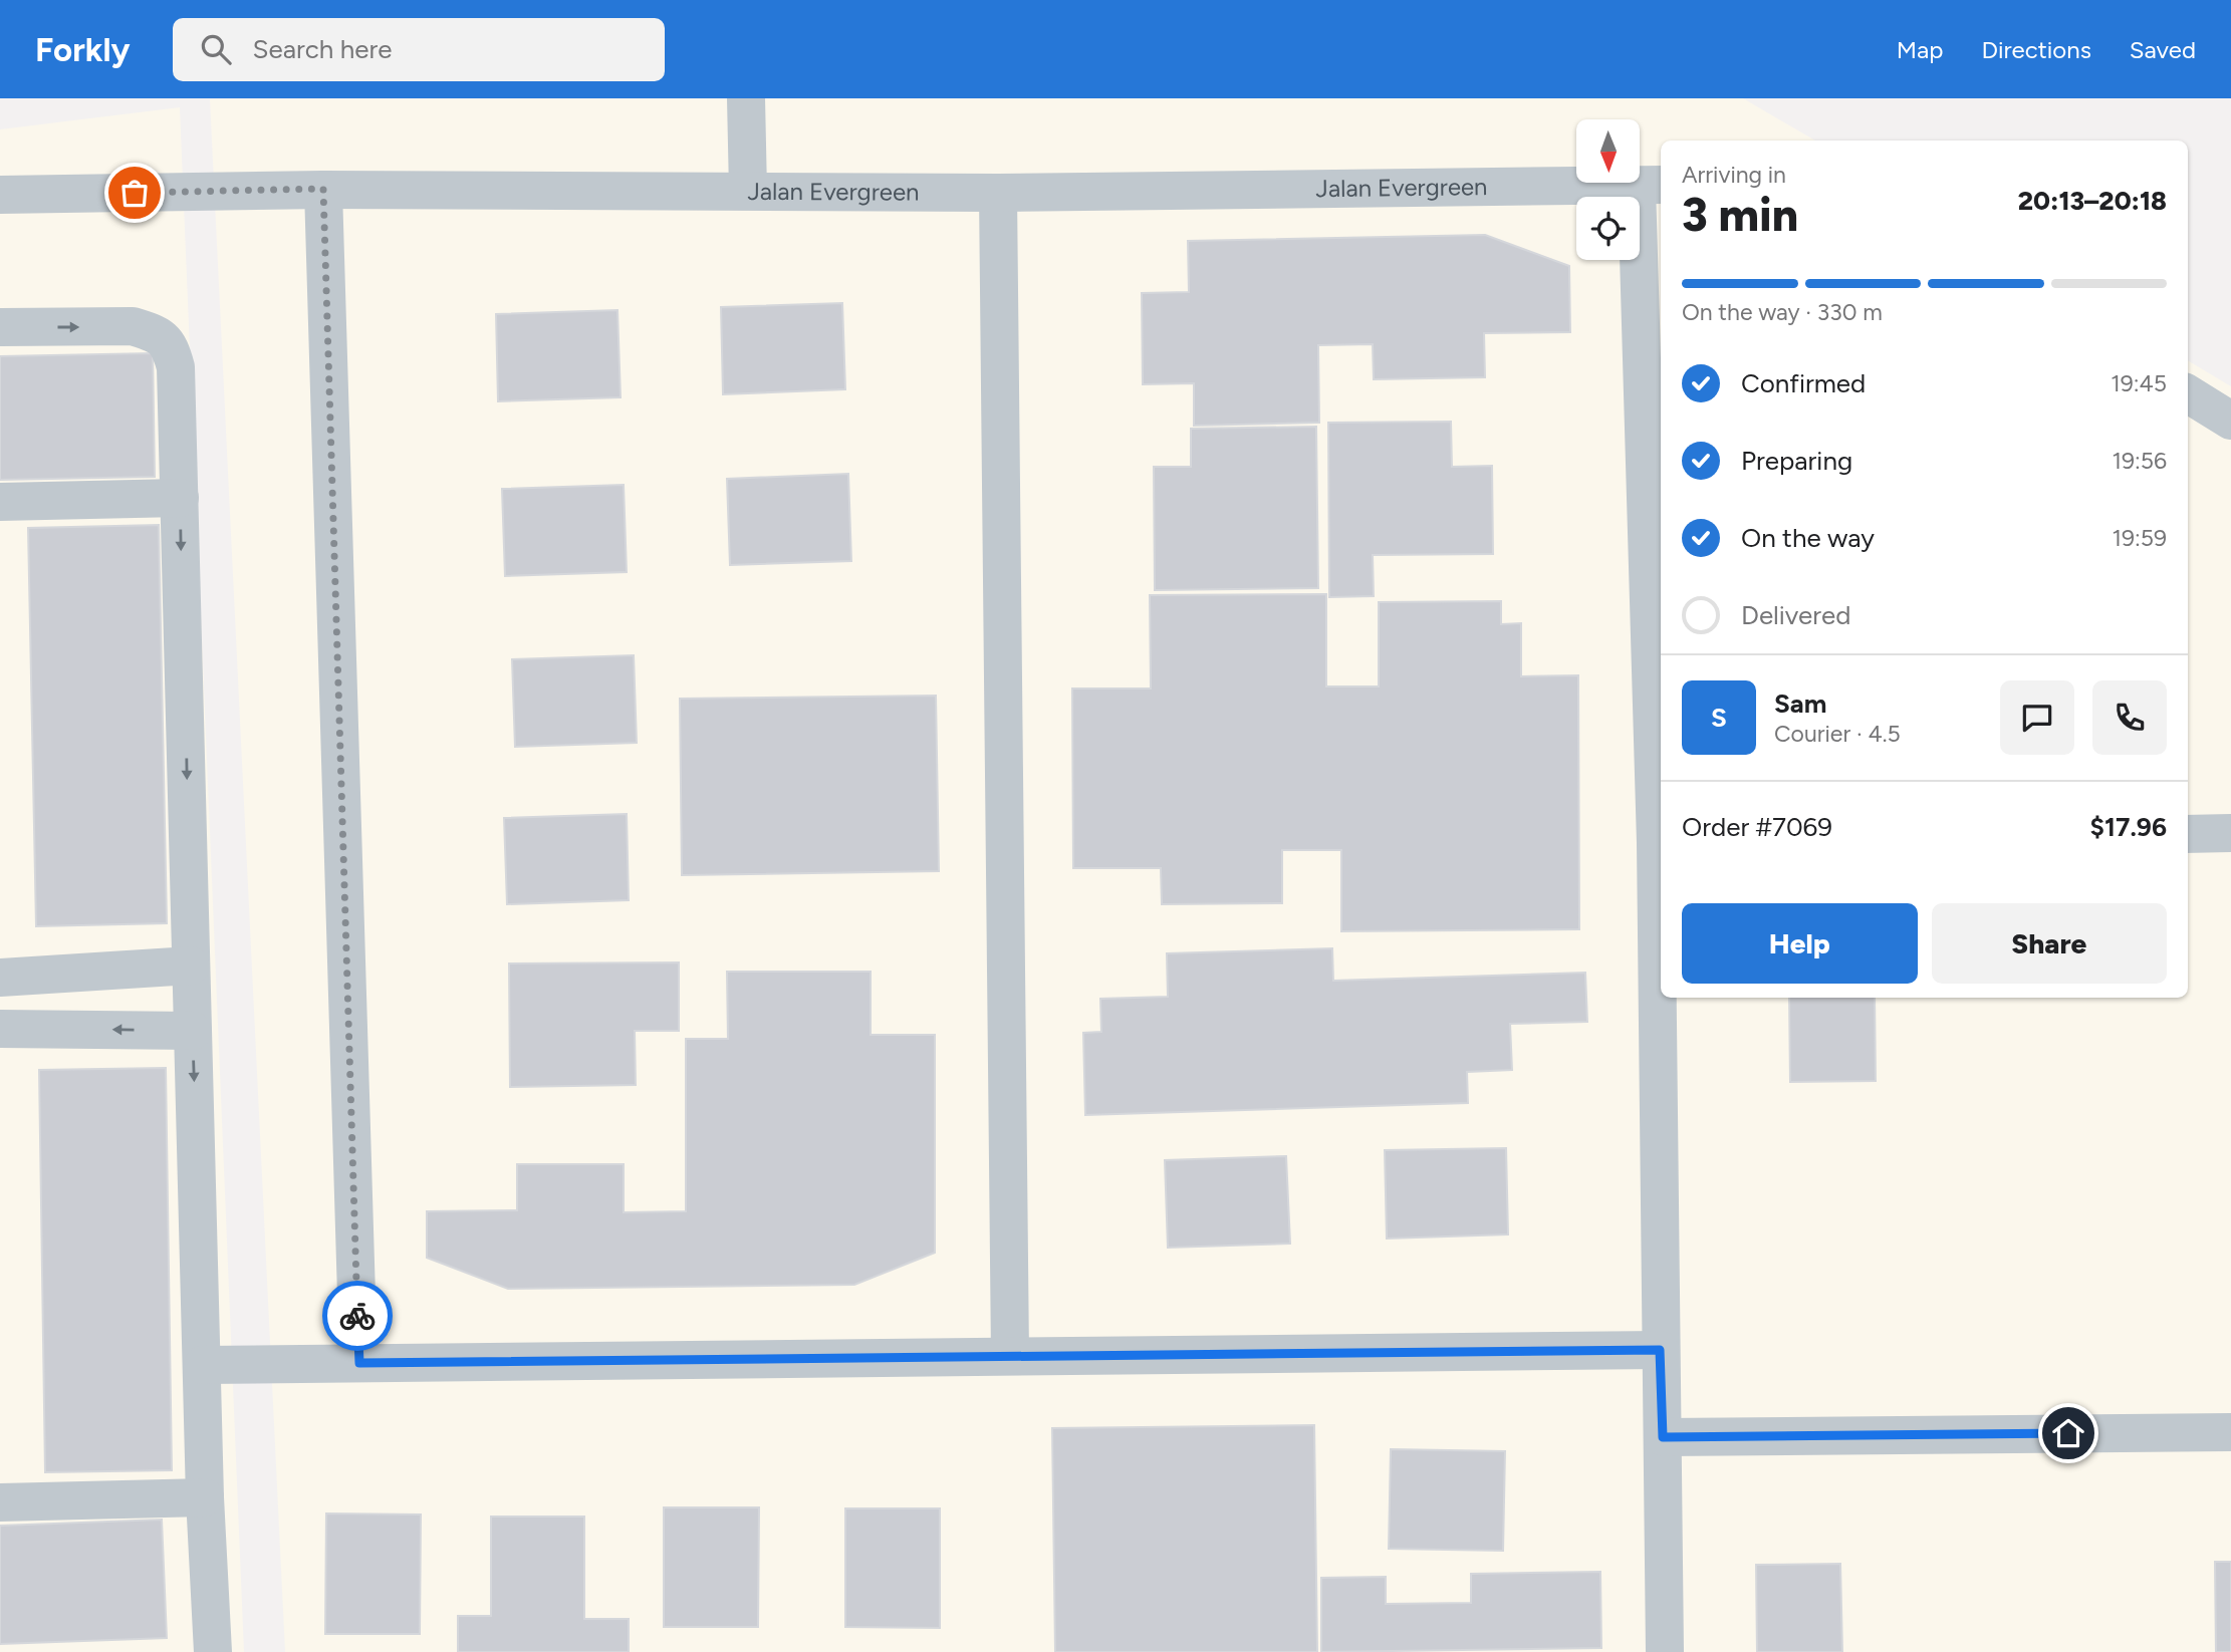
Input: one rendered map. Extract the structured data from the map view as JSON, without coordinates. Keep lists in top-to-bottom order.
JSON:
{
  "streets": {
    "street": ["Jalan Evergreen"]
  },
  "north": "bottom",
  "page": {
    "header": "Forkly",
    "search": "Search here",
    "nav": ["Map", "Directions", "Saved"],
    "heading": ["3 min", "Arriving in", "20:13–20:18"],
    "panel": [
      "Sam",
      "Courier · 4.5",
      "Order #7069",
      "$17.96"
    ],
    "bar": "On the way · 330 m",
    "list": [
      ["Confirmed", "19:45"],
      ["Preparing", "19:56"],
      ["On the way", "19:59"],
      "Delivered"
    ],
    "round": "S",
    "buttons": ["Help", "Share"]
  }
}
